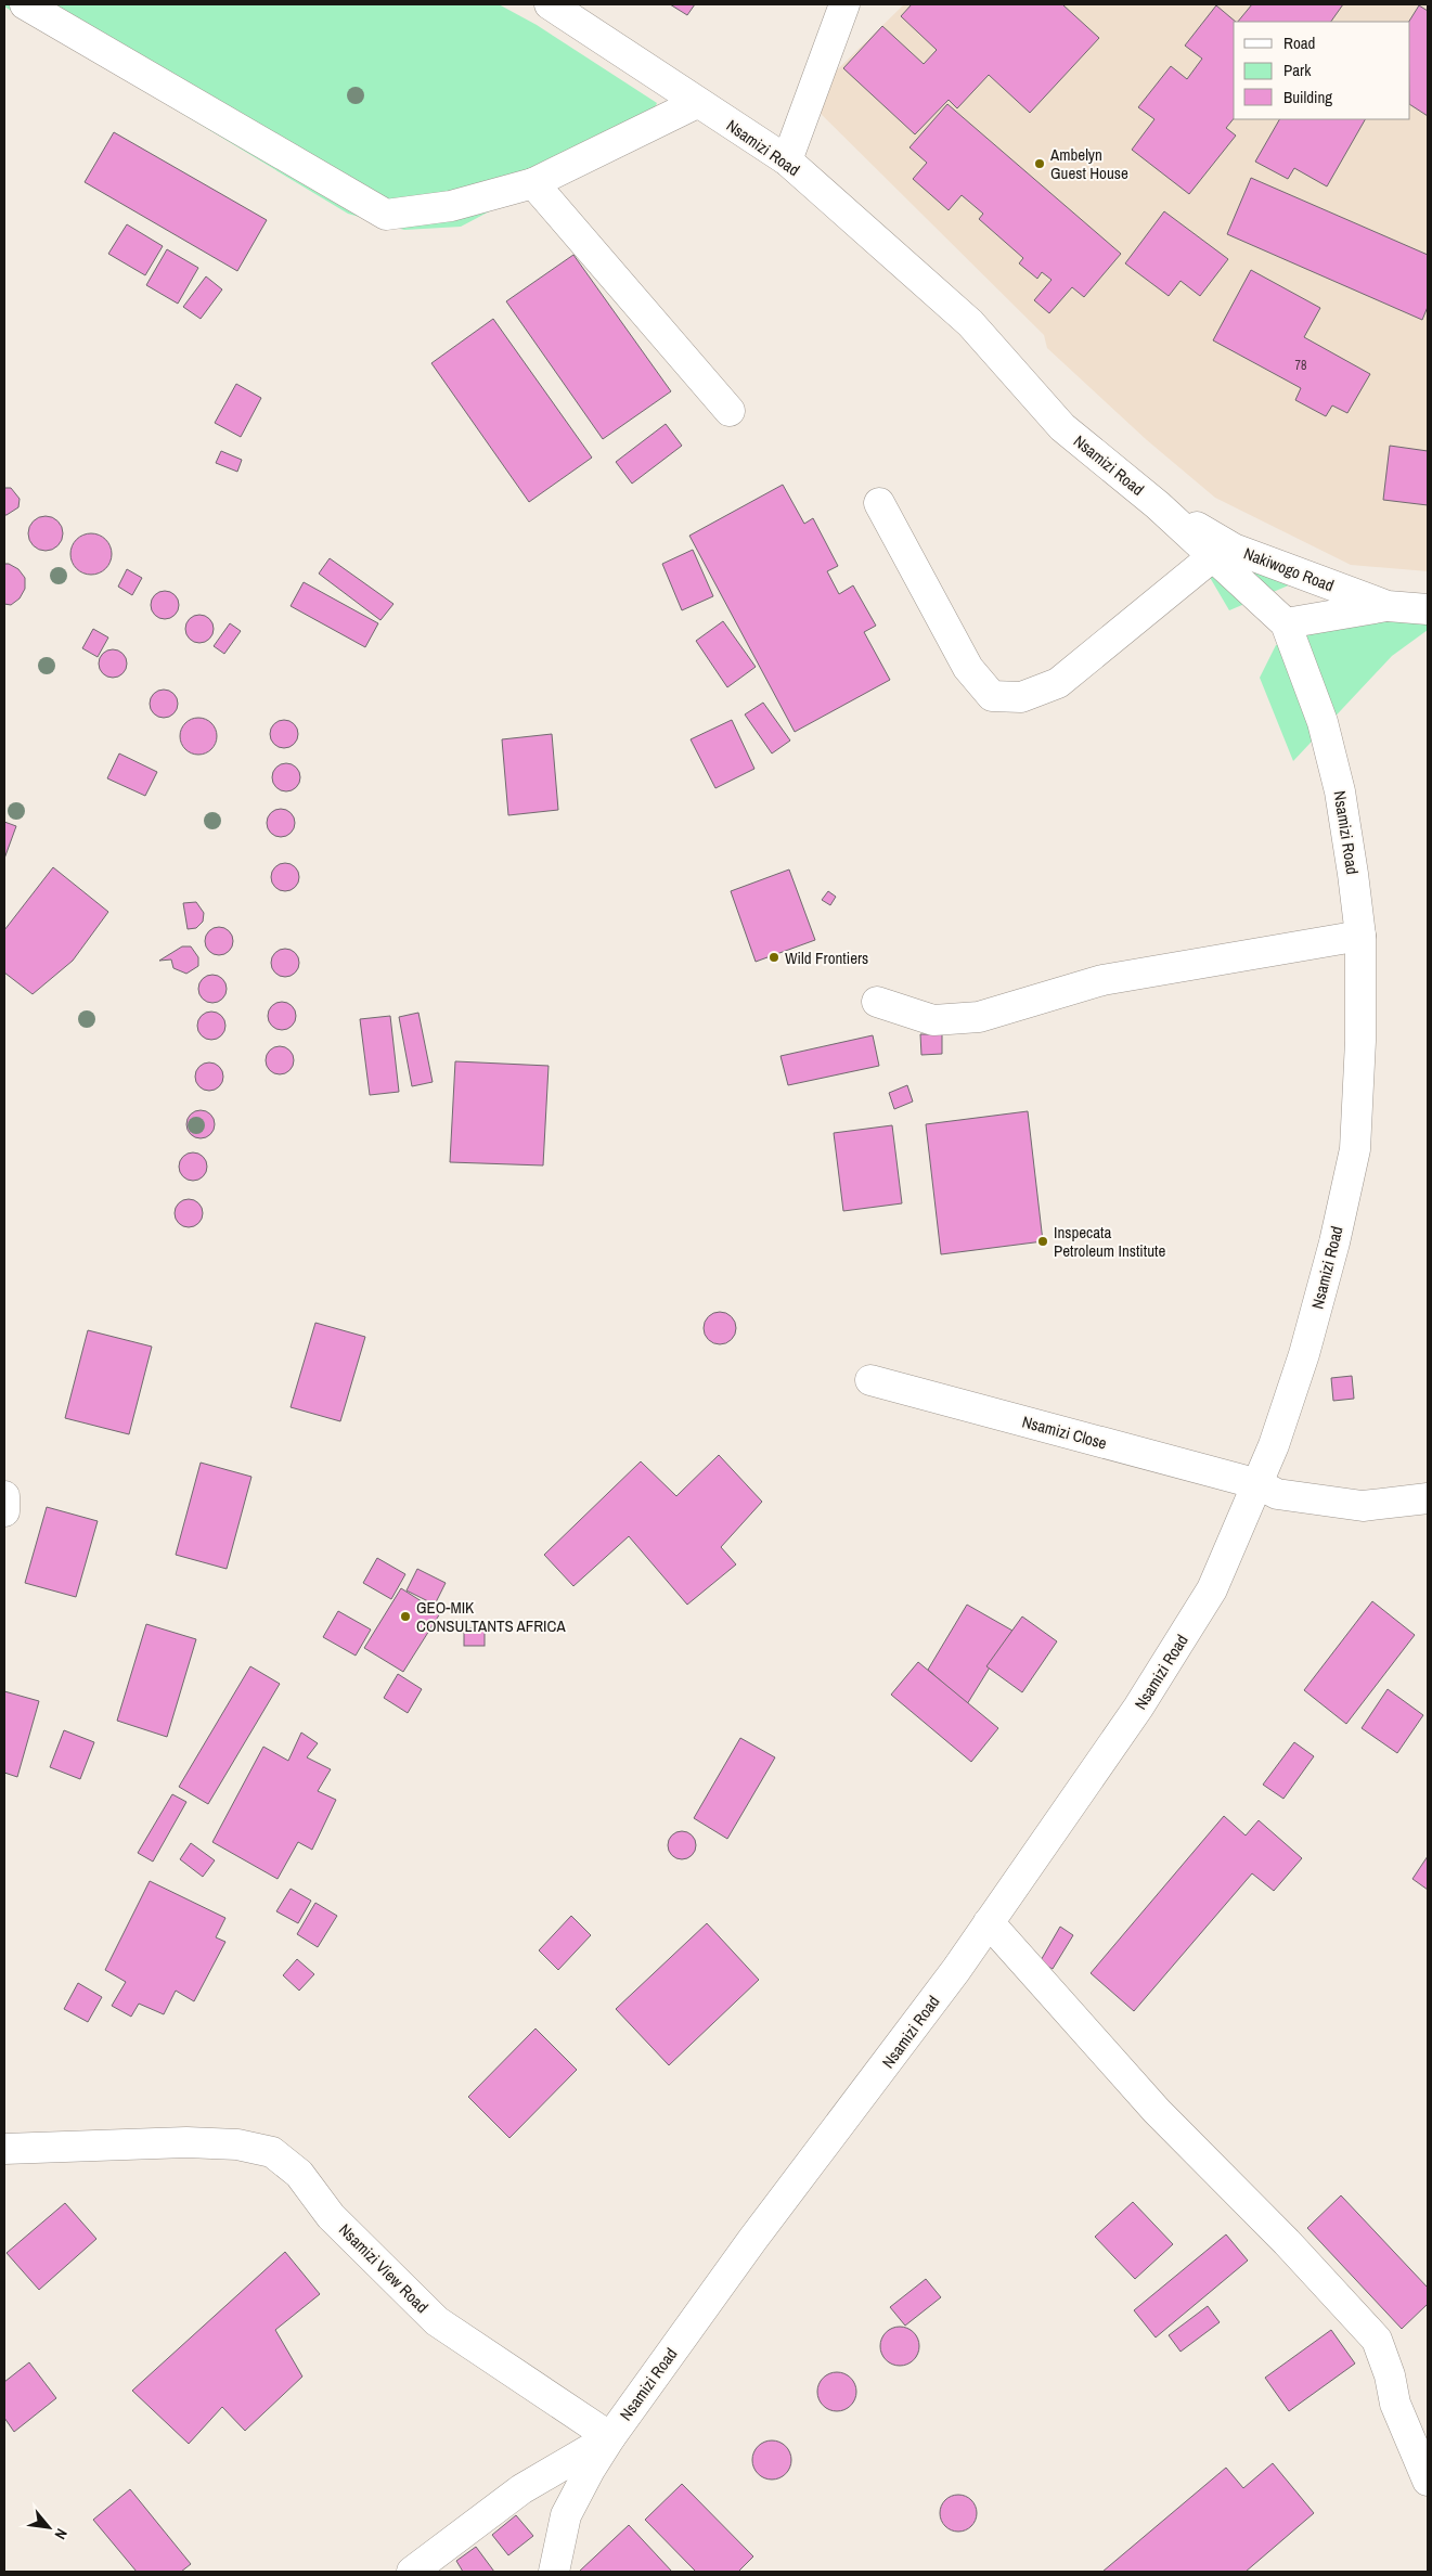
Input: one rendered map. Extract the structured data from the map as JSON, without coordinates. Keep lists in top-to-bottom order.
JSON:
{
  "streets": {
    "street": [
      "Nsamizi Road",
      "Nakiwogo Road",
      "Nsamizi Close",
      "Nsamizi View Road"
    ]
  },
  "crossings": [
    ["Nsamizi Road", "Nakiwogo Road"],
    ["Nsamizi Road", "Nsamizi Close"],
    ["Nsamizi Road", "Nsamizi View Road"]
  ],
  "places": [
    "Ambelyn Guest House",
    "Wild Frontiers",
    "Inspecata Petroleum Institute",
    "GEO-MIK CONSULTANTS AFRICA"
  ],
  "house_numbers": ["78"],
  "legend": ["Road", "Park", "Building"],
  "north": "bottom right"
}
